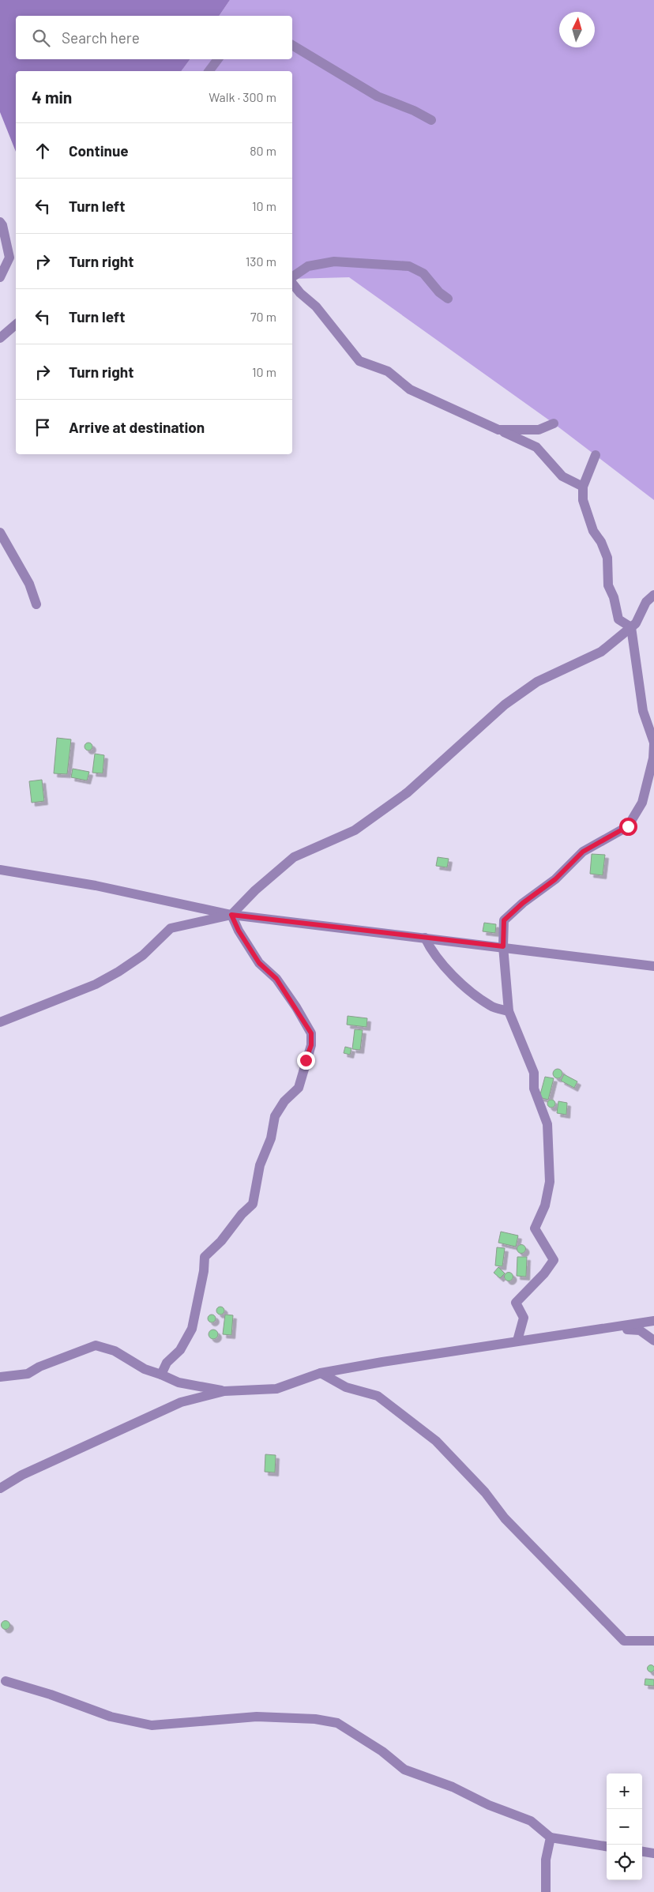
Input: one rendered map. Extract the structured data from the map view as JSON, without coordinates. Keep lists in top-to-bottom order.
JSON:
{
  "north": "top",
  "page": {
    "search": "Search here",
    "heading": ["4 min", "Walk · 300 m"],
    "list": [
      ["Continue", "80 m"],
      ["Turn left", "10 m"],
      ["Turn right", "130 m"],
      ["Turn left", "70 m"],
      ["Turn right", "10 m"],
      "Arrive at destination"
    ],
    "map_buttons": ["+", "−"]
  }
}
